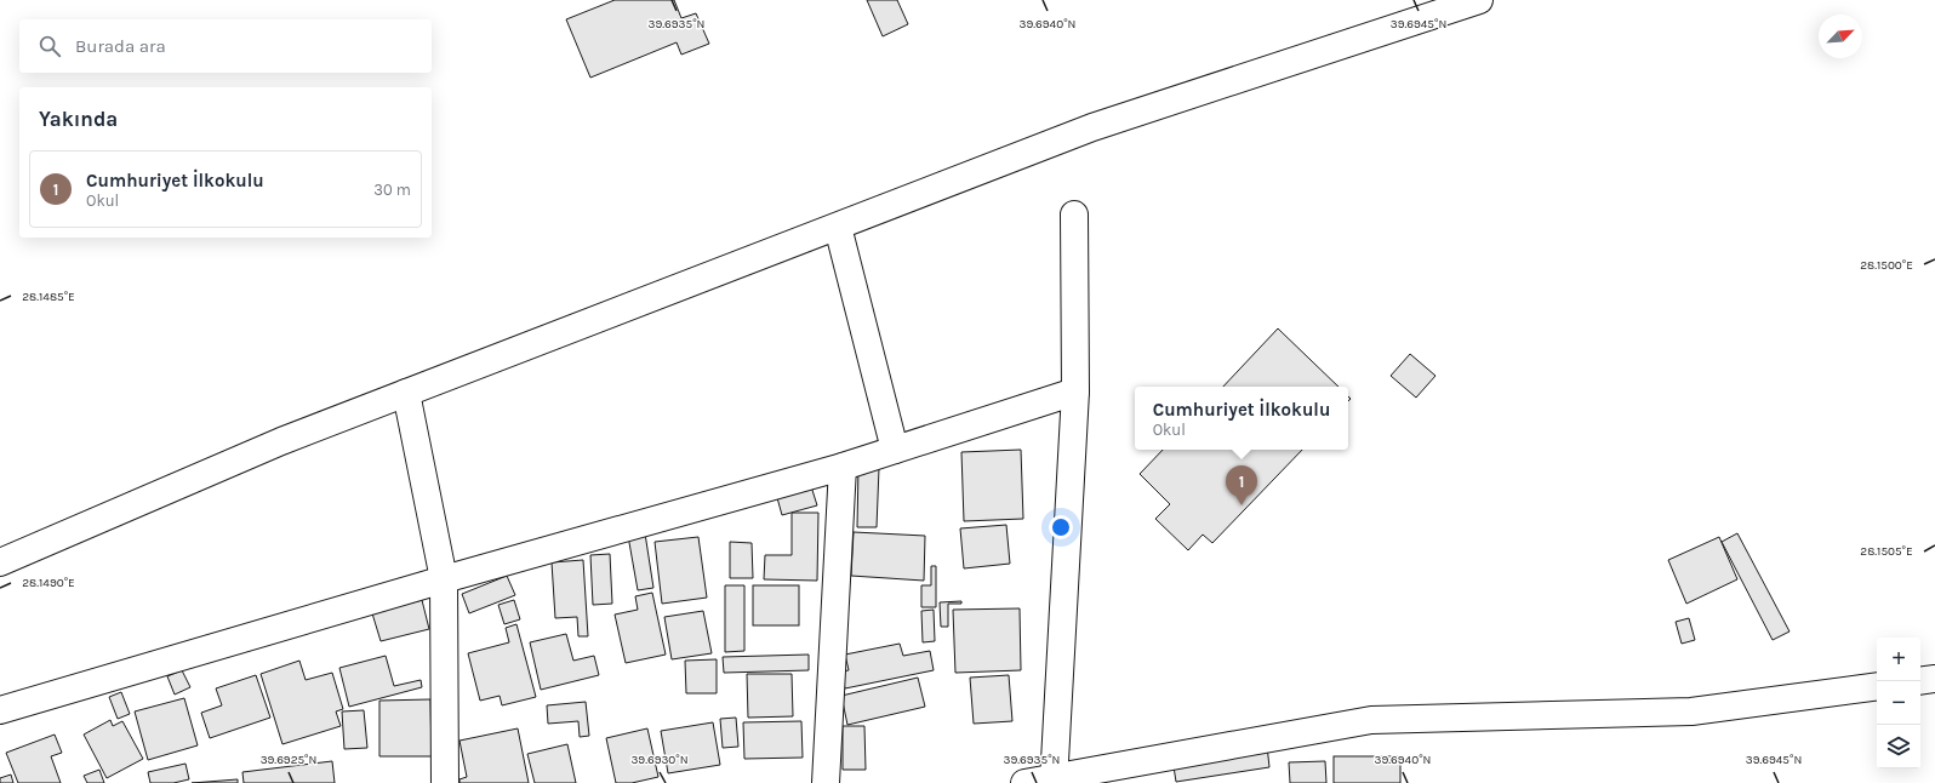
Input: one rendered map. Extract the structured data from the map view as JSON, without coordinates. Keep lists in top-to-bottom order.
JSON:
{
  "north": "top right",
  "page": {
    "search": "Burada ara",
    "heading": "Yakında",
    "list": [
      {
        "mark": "1",
        "name": "Cumhuriyet İlkokulu",
        "note": "Okul",
        "value": "30 m"
      }
    ],
    "popup": ["Cumhuriyet İlkokulu", "Okul"],
    "pins": "1",
    "map_buttons": ["+", "−"]
  },
  "coordinates": [
    "39.6935°N",
    "39.6940°N",
    "39.6945°N",
    "28.1500°E",
    "28.1485°E",
    "28.1505°E",
    "28.1490°E",
    "39.6925°N",
    "39.6930°N"
  ]
}
